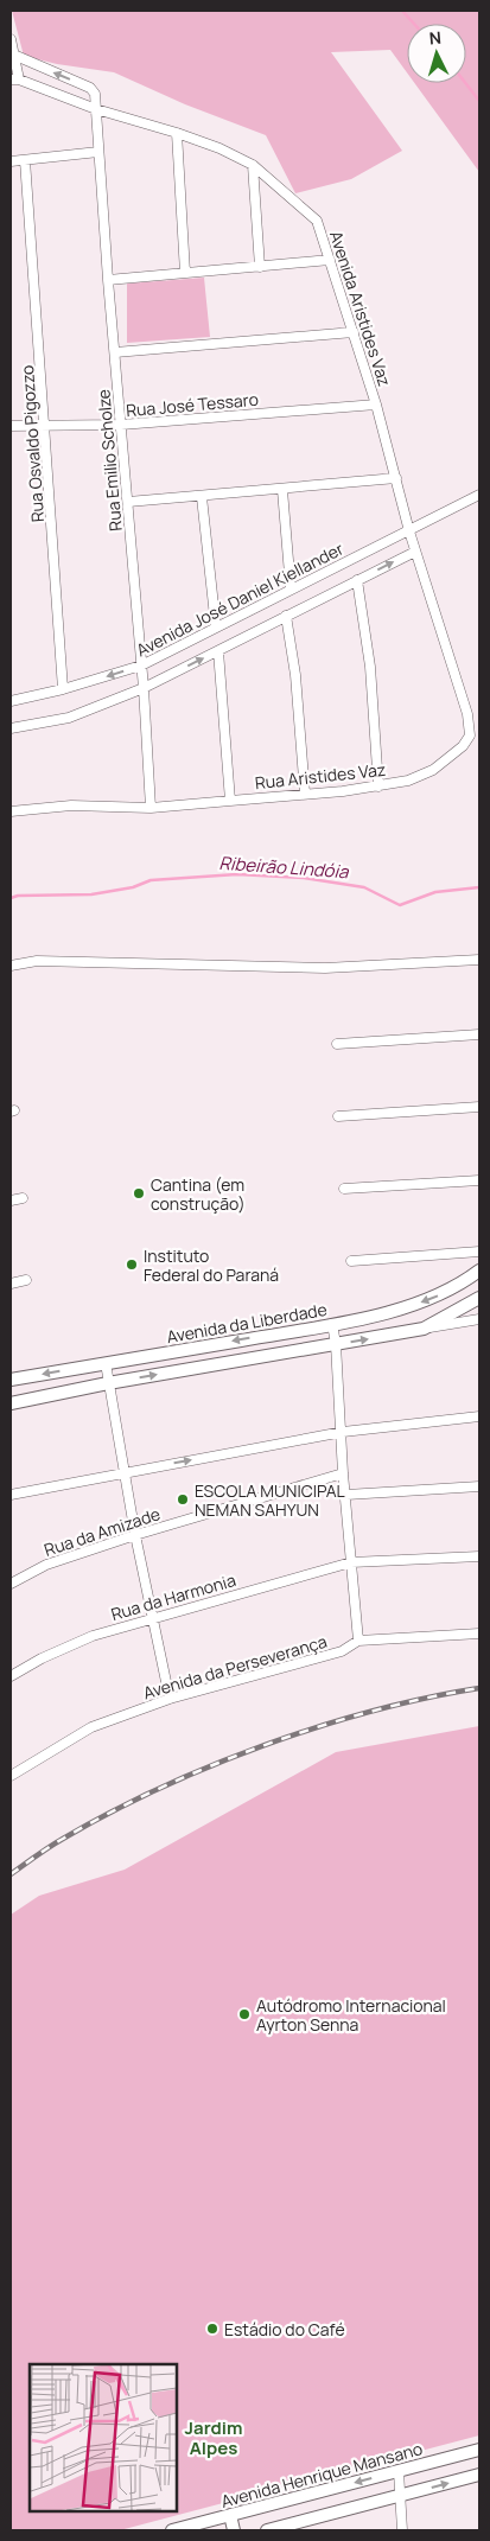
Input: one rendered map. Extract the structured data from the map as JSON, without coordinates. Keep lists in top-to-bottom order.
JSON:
{
  "streets": {
    "street": [
      "Avenida Aristides Vaz",
      "Rua José Tessaro",
      "Rua Osvaldo Pigozzo",
      "Rua Emilio Scholze",
      "Avenida José Daniel Kiellander",
      "Rua Aristides Vaz",
      "Avenida da Liberdade",
      "Rua da Amizade",
      "Rua da Harmonia",
      "Avenida da Perseverança",
      "Avenida Henrique Mansano"
    ]
  },
  "crossings": [
    ["Avenida Aristides Vaz", "Rua José Tessaro"],
    ["Avenida Aristides Vaz", "Rua Emilio Scholze"],
    ["Avenida Aristides Vaz", "Avenida José Daniel Kiellander"],
    ["Avenida Aristides Vaz", "Rua Aristides Vaz"],
    ["Rua José Tessaro", "Rua Osvaldo Pigozzo"],
    ["Rua José Tessaro", "Rua Emilio Scholze"],
    ["Rua Osvaldo Pigozzo", "Avenida José Daniel Kiellander"],
    ["Rua Emilio Scholze", "Avenida José Daniel Kiellander"],
    ["Rua Emilio Scholze", "Rua Aristides Vaz"],
    ["Avenida José Daniel Kiellander", "Rua Aristides Vaz"]
  ],
  "districts": ["Jardim Alpes"],
  "water": ["Ribeirão Lindóia"],
  "places": [
    "Cantina (em construção)",
    "Instituto Federal do Paraná",
    "ESCOLA MUNICIPAL NEMAN SAHYUN",
    "Autódromo Internacional Ayrton Senna",
    "Estádio do Café"
  ],
  "north": "top"
}
